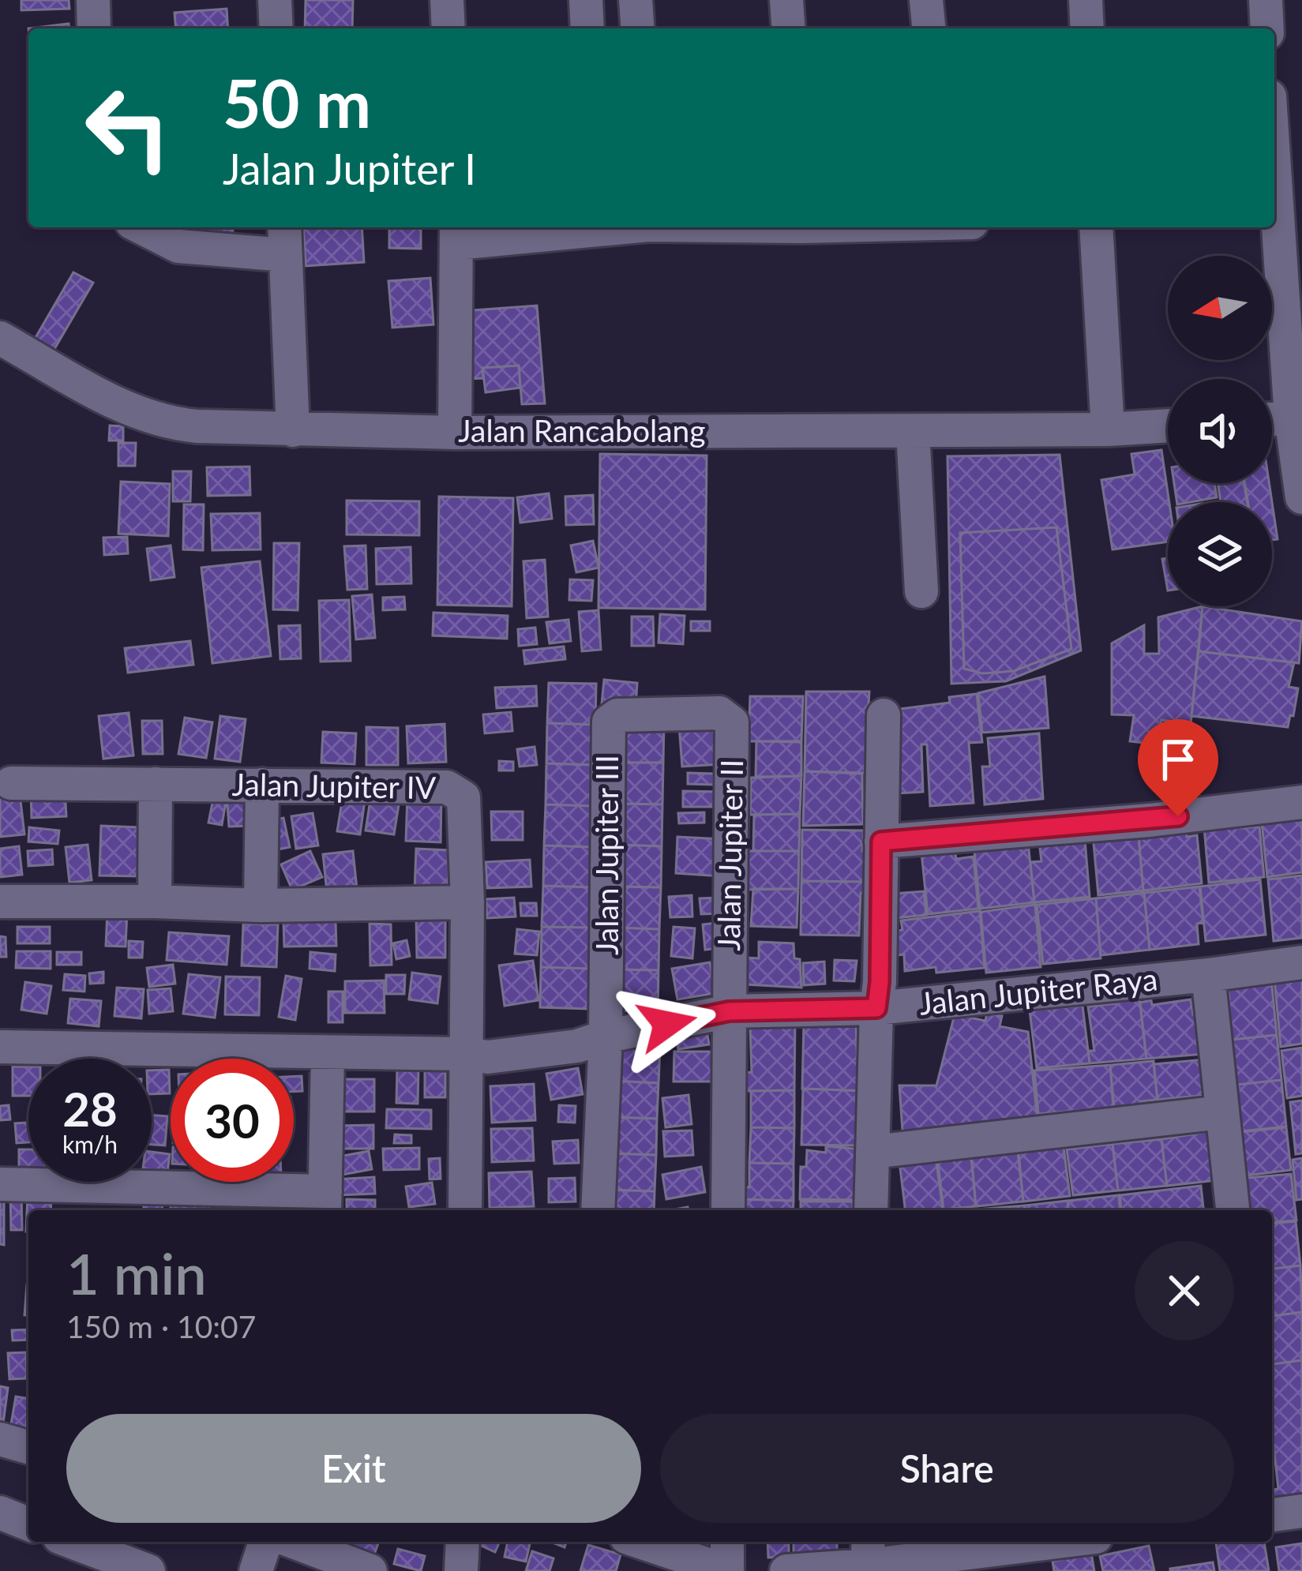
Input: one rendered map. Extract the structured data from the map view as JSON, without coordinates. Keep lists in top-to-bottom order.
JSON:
{
  "streets": {
    "street": [
      "Jalan Rancabolang",
      "Jalan Jupiter IV",
      "Jalan Jupiter III",
      "Jalan Jupiter II",
      "Jalan Jupiter Raya"
    ]
  },
  "crossings": [
    ["Jalan Jupiter IV", "Jalan Jupiter Raya"],
    ["Jalan Jupiter III", "Jalan Jupiter II"],
    ["Jalan Jupiter III", "Jalan Jupiter Raya"],
    ["Jalan Jupiter II", "Jalan Jupiter Raya"]
  ],
  "north": "left",
  "page": {
    "turn": ["50 m", "Jalan Jupiter I"],
    "speed": "28 km/h",
    "limit": "30",
    "heading": ["1 min", "150 m · 10:07"],
    "buttons": ["Exit", "Share"]
  }
}
